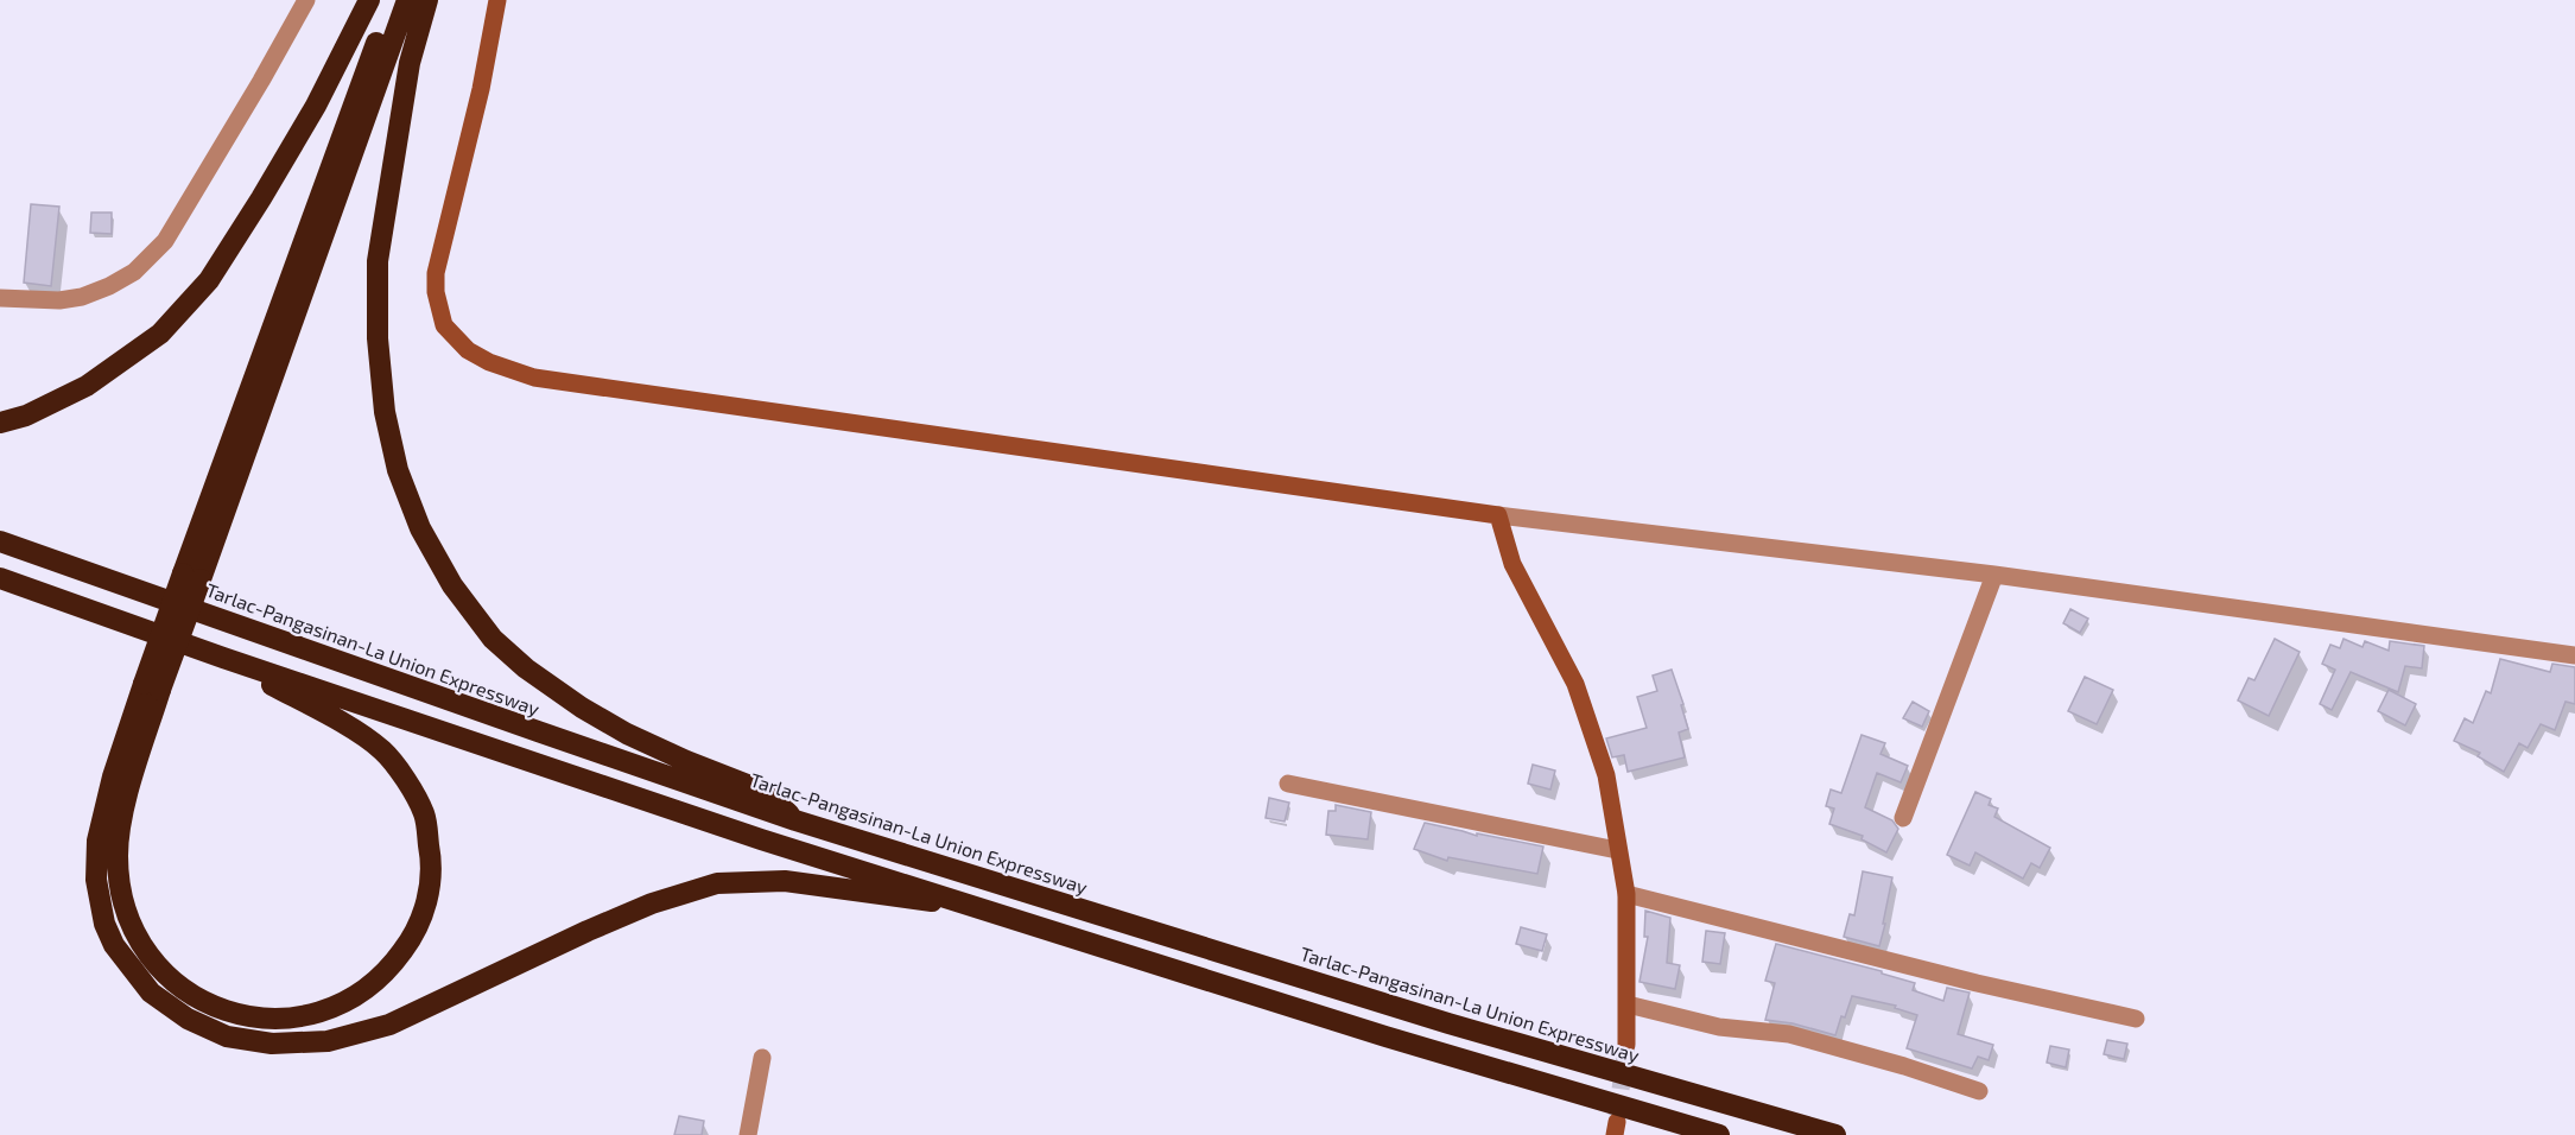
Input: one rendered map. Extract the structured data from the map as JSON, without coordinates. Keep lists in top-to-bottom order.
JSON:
{
  "streets": {
    "highway": ["Tarlac-Pangasinan-La Union Expressway"]
  }
}
